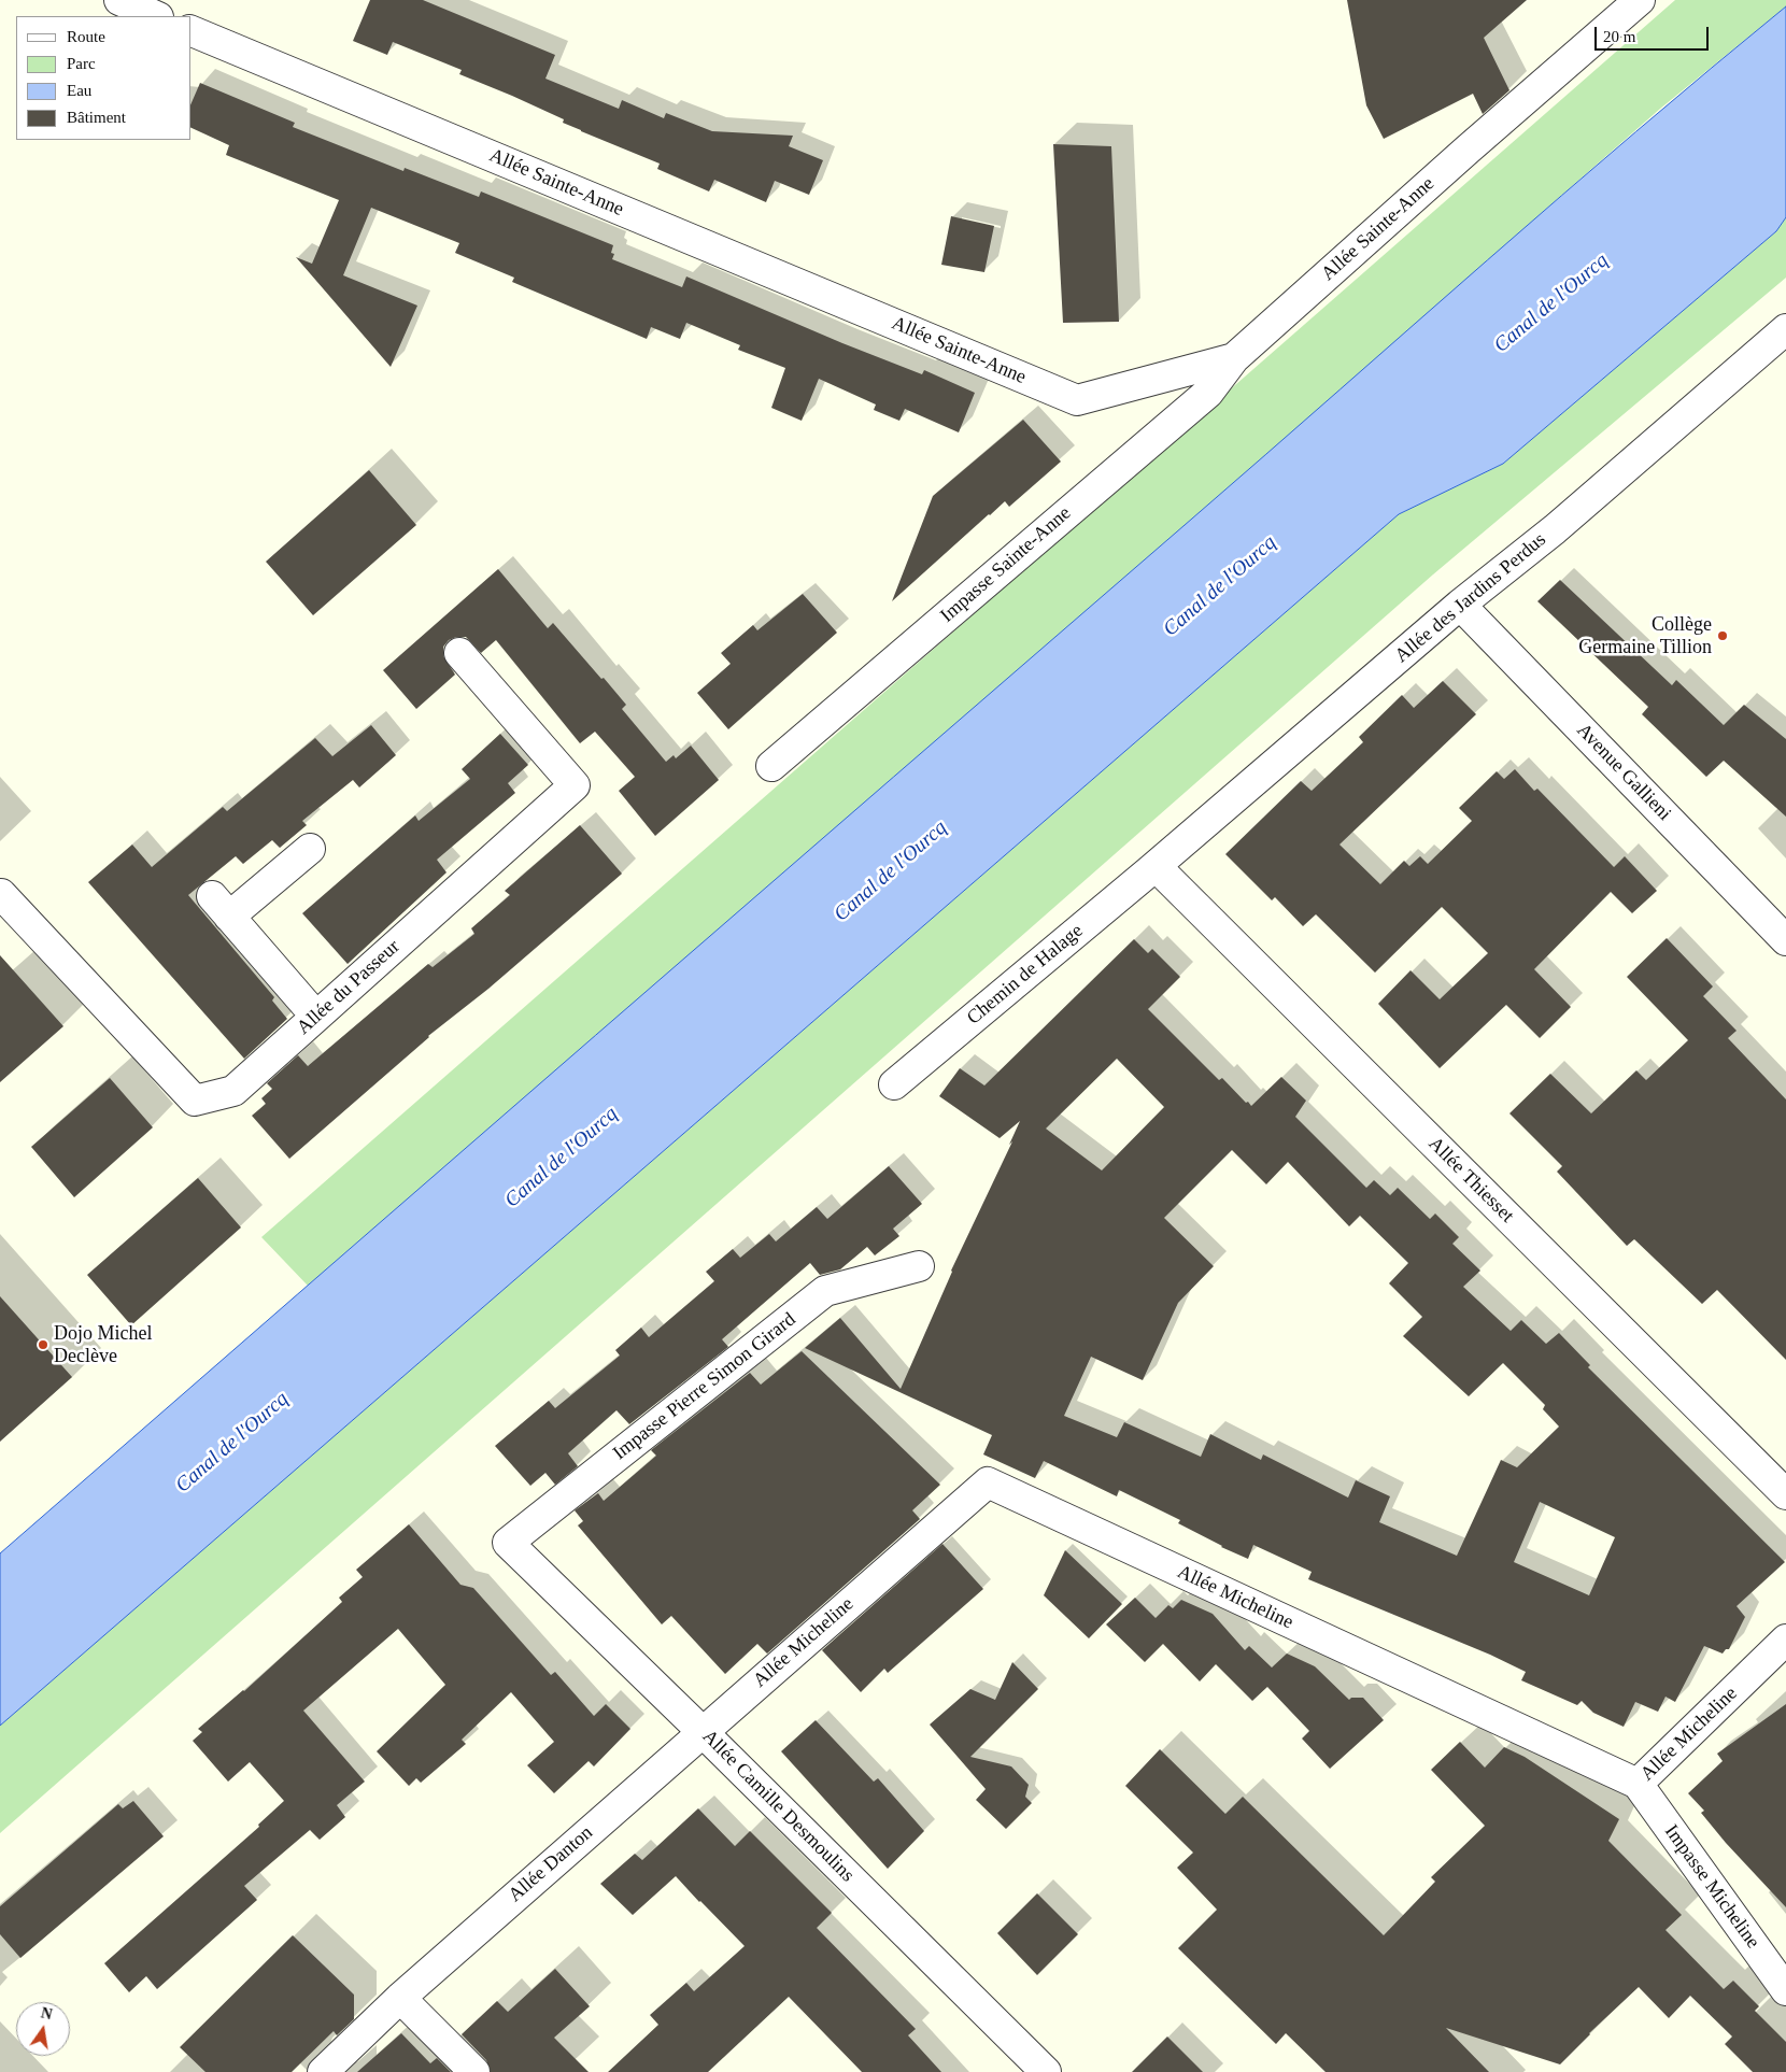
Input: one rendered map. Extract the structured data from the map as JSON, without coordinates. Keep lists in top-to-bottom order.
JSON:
{
  "streets": {
    "street": [
      "Allée Sainte-Anne",
      "Impasse Sainte-Anne",
      "Allée des Jardins Perdus",
      "Avenue Gallieni",
      "Chemin de Halage",
      "Allée du Passeur",
      "Allée Thiesset",
      "Impasse Pierre Simon Girard",
      "Allée Micheline",
      "Allée Camille Desmoulins",
      "Allée Danton",
      "Impasse Micheline"
    ]
  },
  "crossings": [
    ["Allée Sainte-Anne", "Impasse Sainte-Anne"],
    ["Allée des Jardins Perdus", "Avenue Gallieni"],
    ["Allée des Jardins Perdus", "Chemin de Halage"],
    ["Allée des Jardins Perdus", "Allée Thiesset"],
    ["Chemin de Halage", "Allée Thiesset"],
    ["Impasse Pierre Simon Girard", "Allée Camille Desmoulins"],
    ["Allée Micheline", "Allée Camille Desmoulins"],
    ["Allée Micheline", "Allée Danton"],
    ["Allée Micheline", "Impasse Micheline"],
    ["Allée Camille Desmoulins", "Allée Danton"]
  ],
  "water": ["Canal de l'Ourcq"],
  "places": ["Collège Germaine Tillion", "Dojo Michel Declève"],
  "legend": [
    "Route",
    "Parc",
    "Eau",
    "Bâtiment"
  ],
  "scale_bar": "20 m",
  "north": "top"
}
